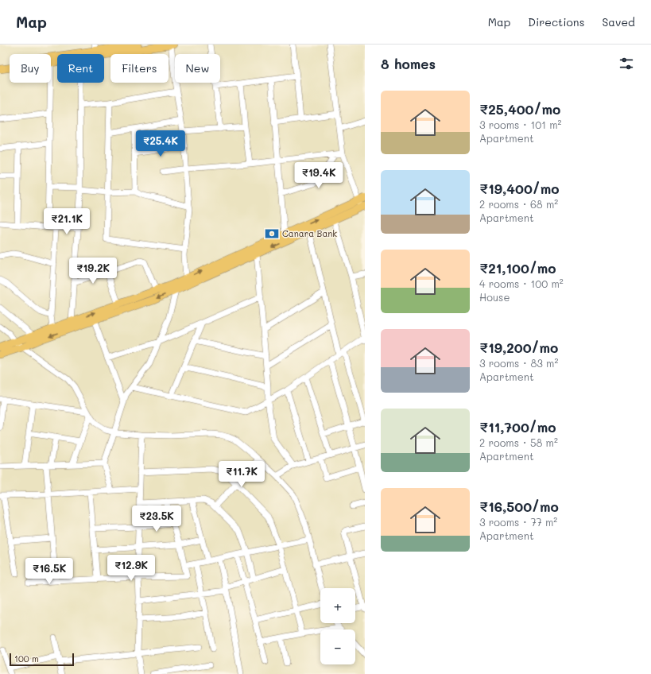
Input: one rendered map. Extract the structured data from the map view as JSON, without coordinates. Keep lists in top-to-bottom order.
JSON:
{
  "places": {
    "bank": ["Canara Bank"]
  },
  "scale_bar": "100 m",
  "page": {
    "header": "Map",
    "nav": ["Map", "Directions", "Saved"],
    "heading": "8 homes",
    "chip": [
      "Buy",
      "Rent",
      "Filters",
      "New"
    ],
    "list": [
      {
        "name": "₹25,400/mo",
        "note": "3 rooms · 101 m² · Apartment"
      },
      {
        "name": "₹19,400/mo",
        "note": "2 rooms · 68 m² · Apartment"
      },
      {
        "name": "₹21,100/mo",
        "note": "4 rooms · 100 m² · House"
      },
      {
        "name": "₹19,200/mo",
        "note": "3 rooms · 83 m² · Apartment"
      },
      {
        "name": "₹11,700/mo",
        "note": "2 rooms · 58 m² · Apartment"
      },
      {
        "name": "₹16,500/mo",
        "note": "3 rooms · 77 m² · Apartment"
      }
    ],
    "price": [
      "₹25.4K",
      "₹19.4K",
      "₹21.1K",
      "₹19.2K",
      "₹11.7K",
      "₹23.5K",
      "₹12.9K",
      "₹16.5K"
    ],
    "map_buttons": ["+", "−"],
    "scale": "100 m"
  }
}
